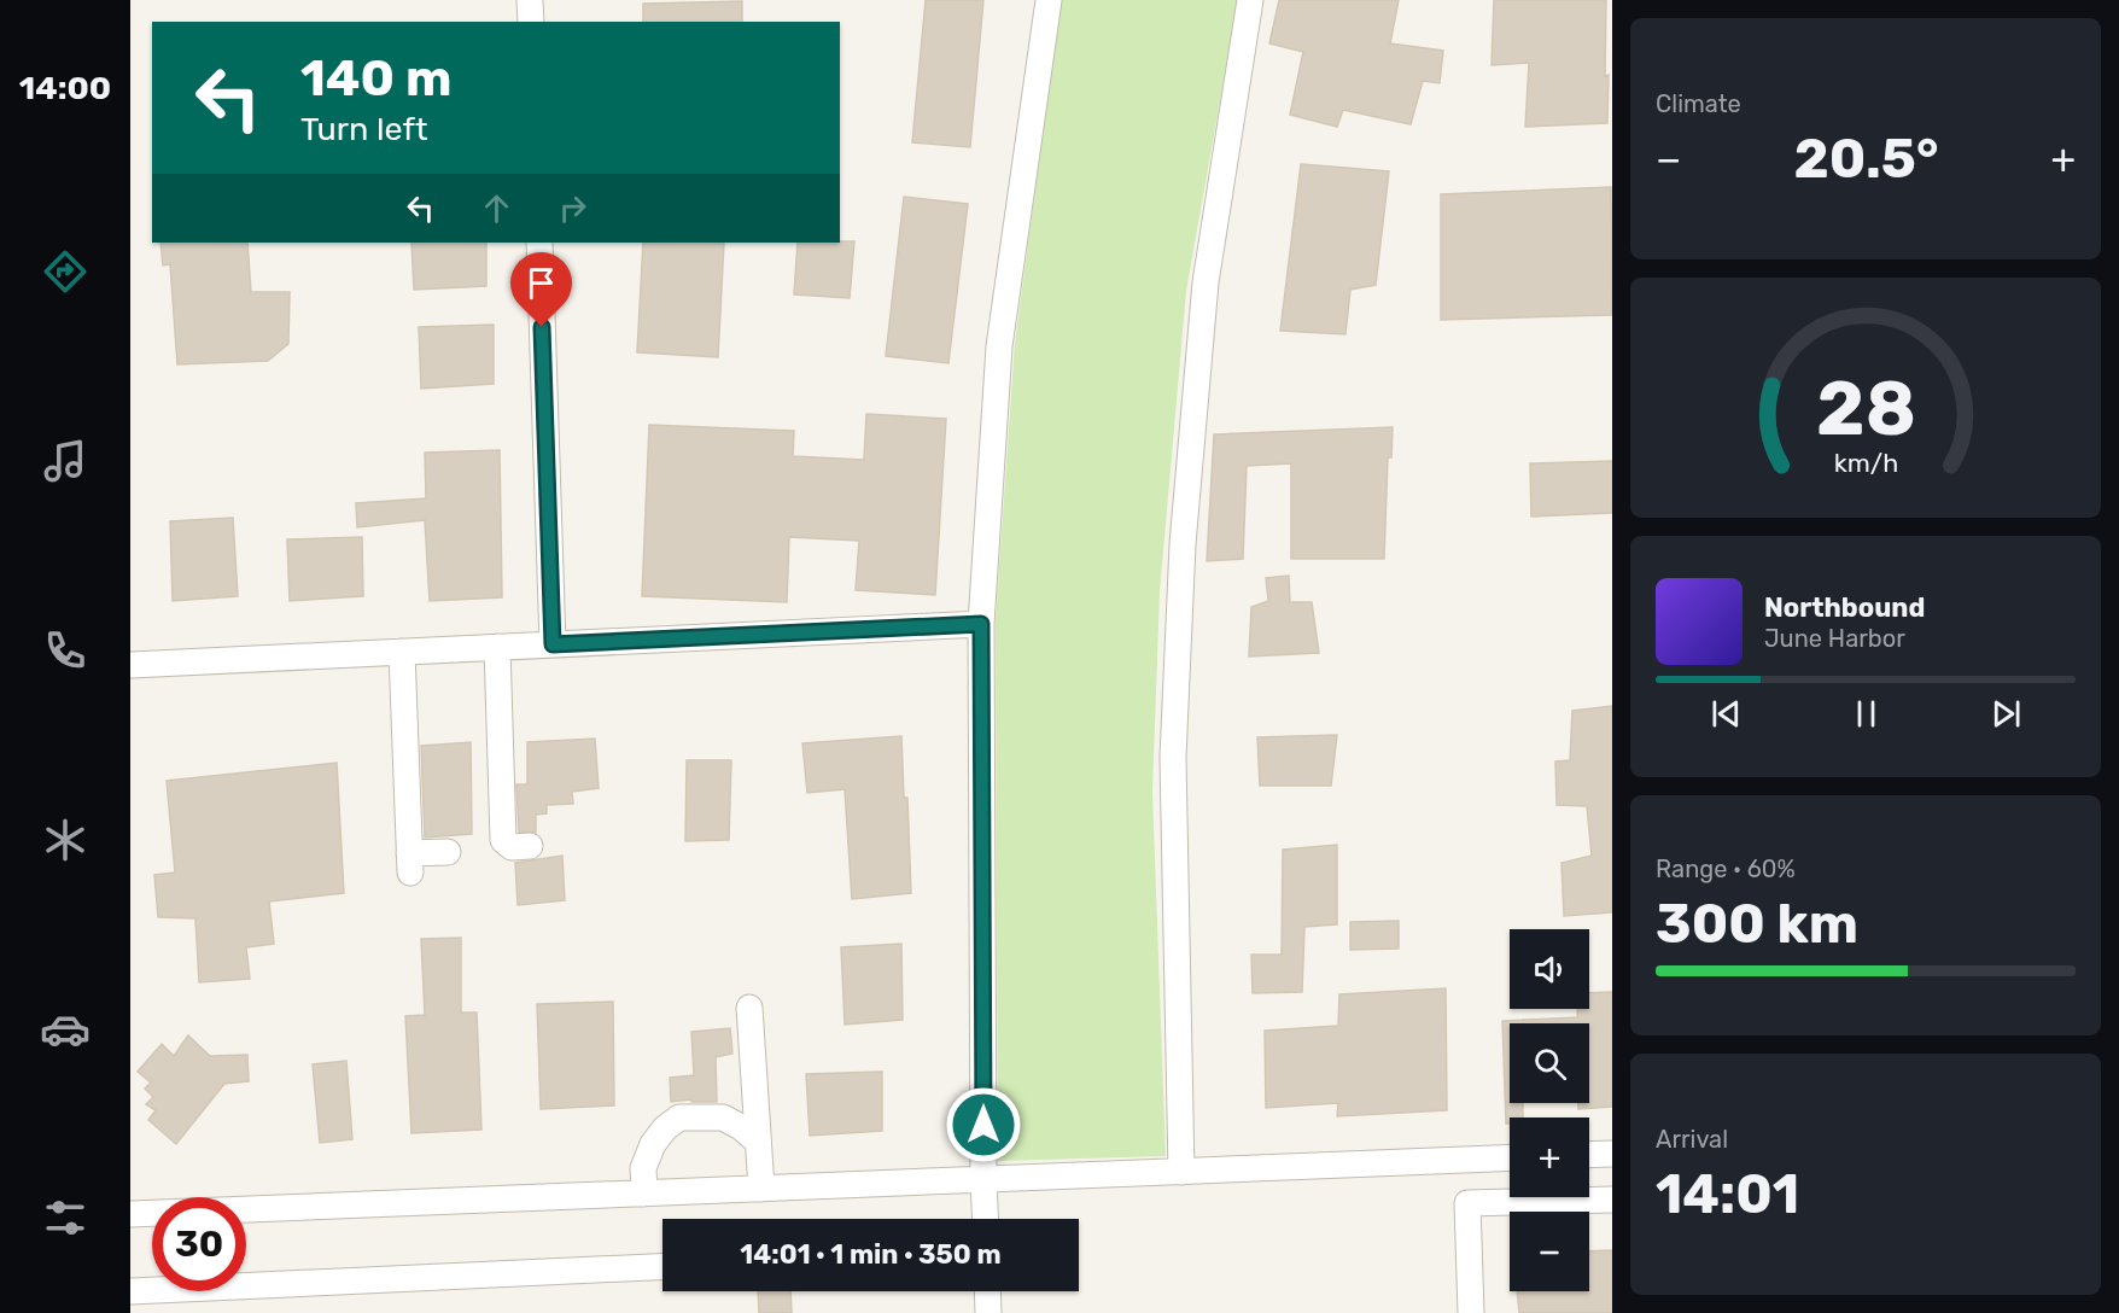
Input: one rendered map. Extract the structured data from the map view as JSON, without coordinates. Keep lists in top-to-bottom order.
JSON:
{
  "page": {
    "tabs": "14:00",
    "tile": [
      "Climate",
      ["Range · 60%", "300 km"],
      ["Arrival", "14:01"]
    ],
    "turn": ["140 m", "Turn left"],
    "heat": ["−", "20.5°", "+"],
    "song": ["Northbound", "June Harbor"],
    "map_buttons": ["+", "−"],
    "limit": "30",
    "trip": "14:01 · 1 min · 350 m",
    "gauge": ["28", "km/h"]
  }
}
